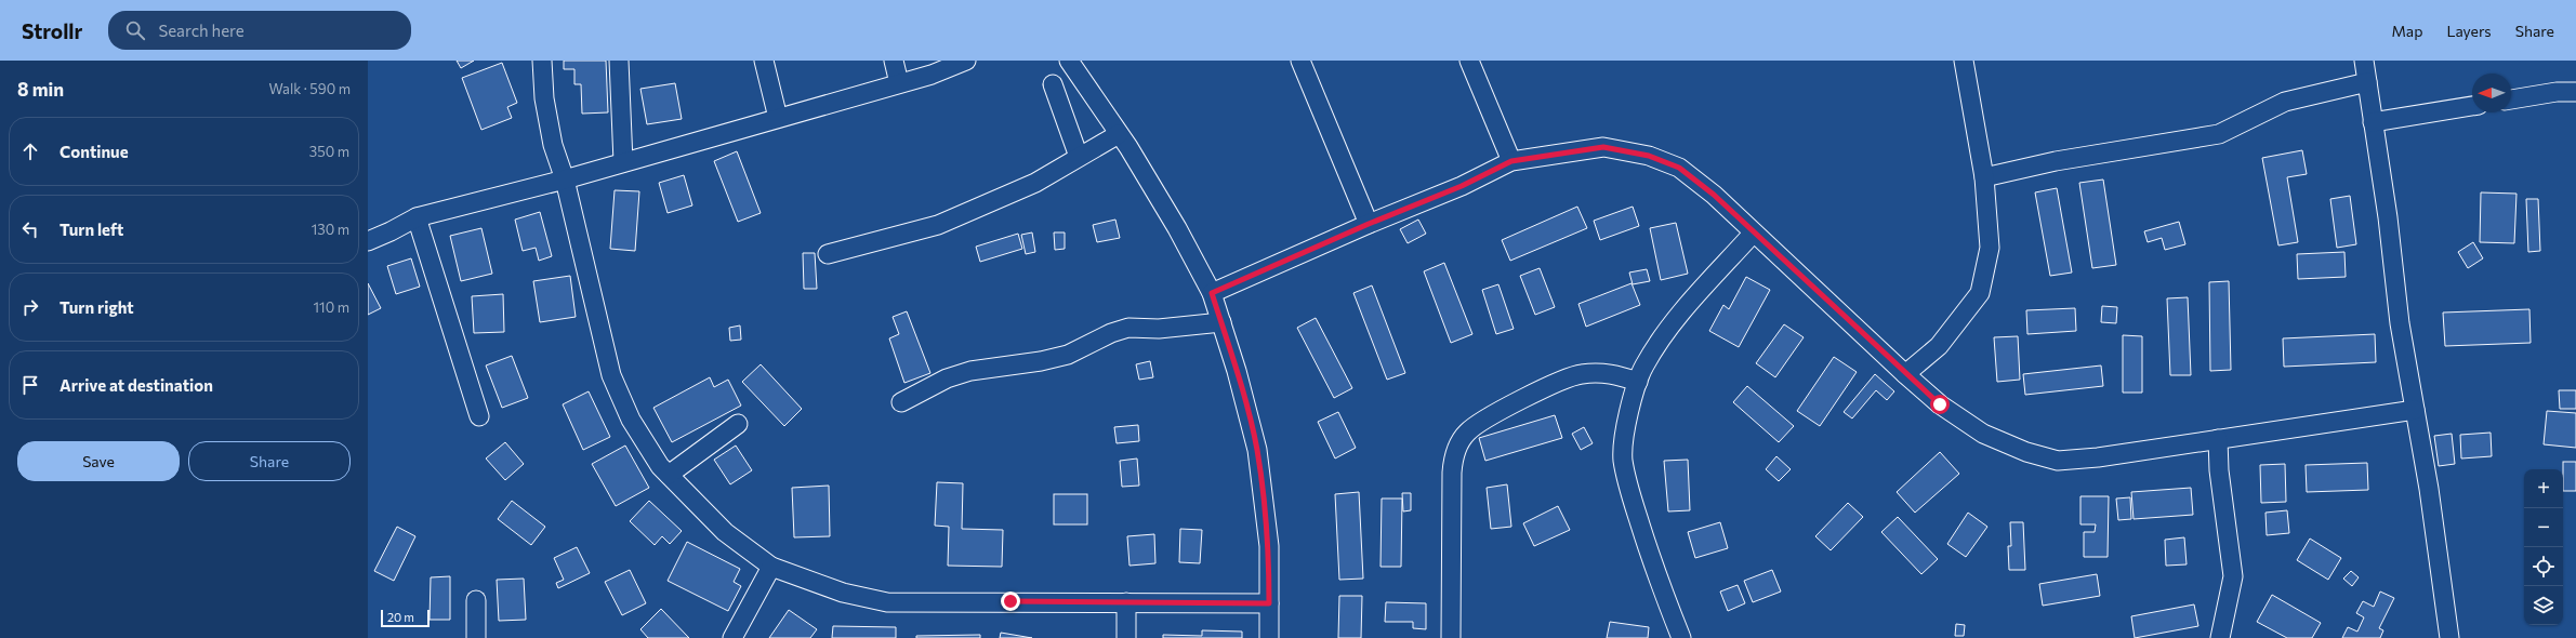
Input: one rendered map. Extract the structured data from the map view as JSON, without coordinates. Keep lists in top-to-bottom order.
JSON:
{
  "scale_bar": "20 m",
  "north": "left",
  "page": {
    "header": "Strollr",
    "search": "Search here",
    "nav": ["Map", "Layers", "Share"],
    "heading": ["8 min", "Walk · 590 m"],
    "list": [
      ["Continue", "350 m"],
      ["Turn left", "130 m"],
      ["Turn right", "110 m"],
      "Arrive at destination"
    ],
    "buttons": ["Save", "Share"],
    "map_buttons": ["+", "−"],
    "scale": "20 m"
  }
}
